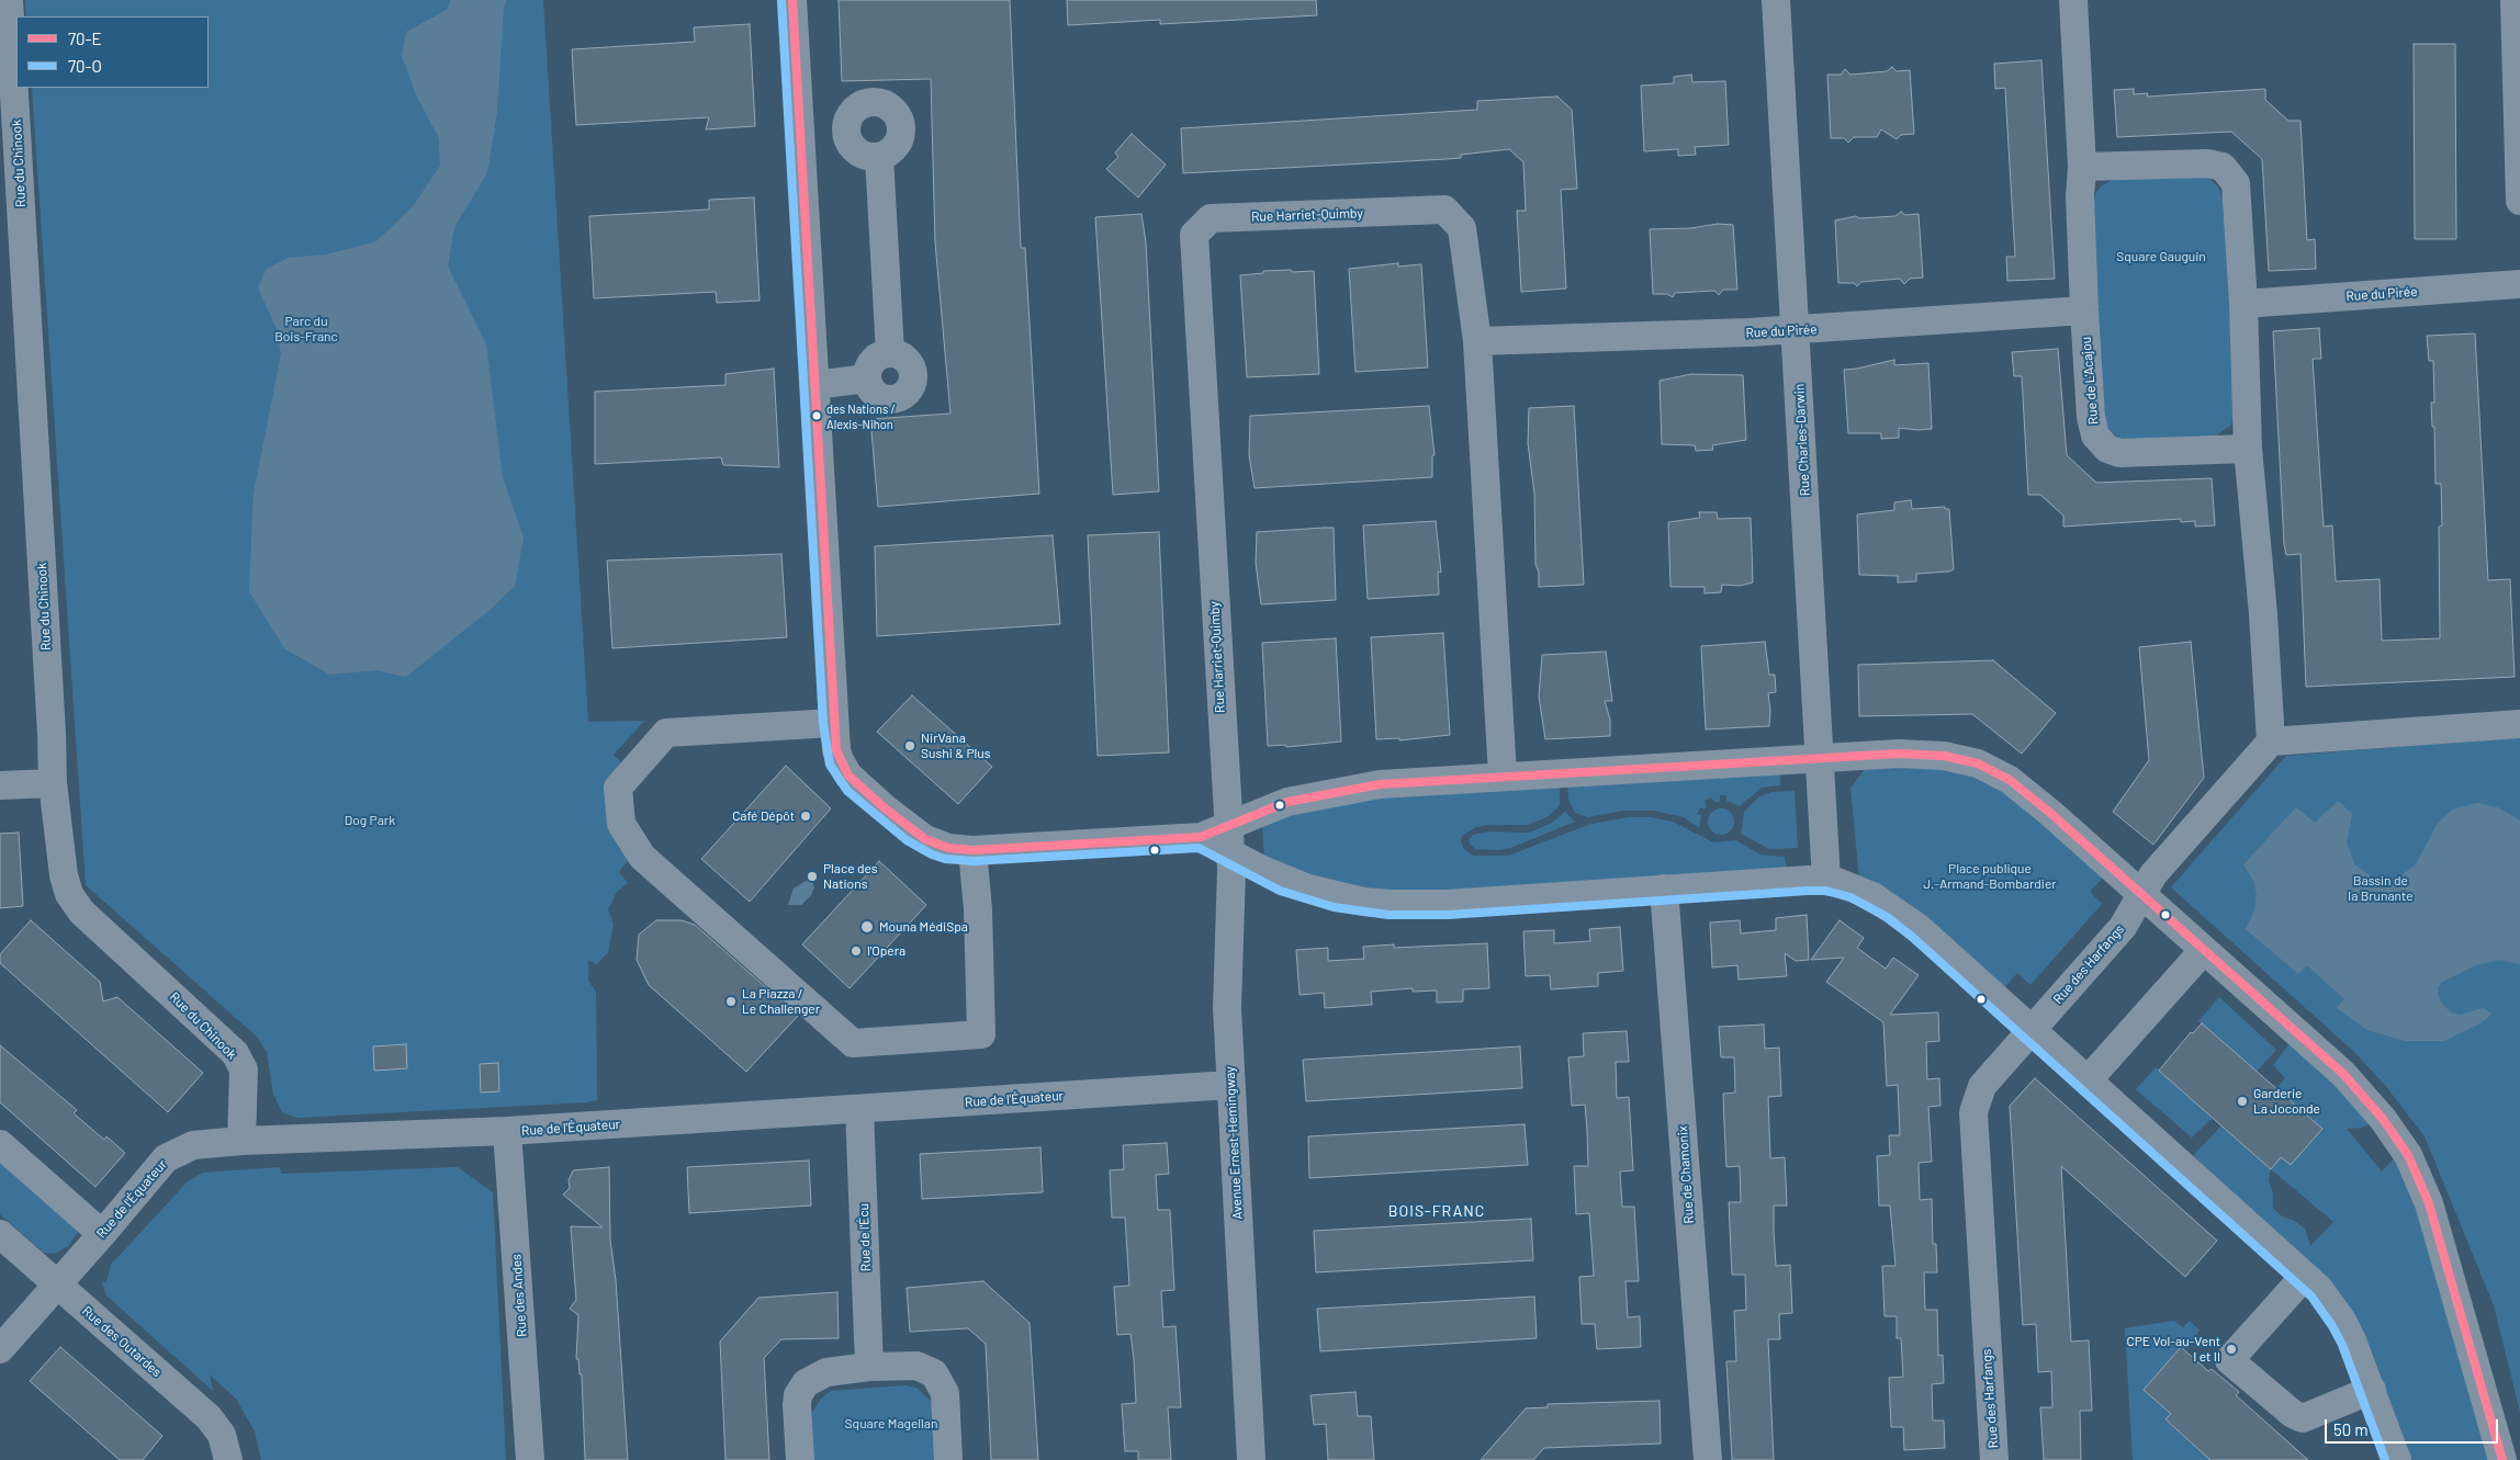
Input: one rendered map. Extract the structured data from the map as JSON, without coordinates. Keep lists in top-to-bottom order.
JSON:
{
  "streets": {
    "street": [
      "Rue du Chinook",
      "Rue Harriet-Quimby",
      "Rue du Pirée",
      "Rue de L'Acajou",
      "Rue Charles-Darwin",
      "Rue des Harfangs",
      "Rue de l'Équateur",
      "Avenue Ernest-Hemingway",
      "Rue de Chamonix",
      "Rue de l'Écu",
      "Rue des Andes",
      "Rue des Outardes"
    ]
  },
  "crossings": [
    ["Rue du Chinook", "Rue de l'Équateur"],
    ["Rue Harriet-Quimby", "Rue du Pirée"],
    ["Rue Harriet-Quimby", "Avenue Ernest-Hemingway"],
    ["Rue du Pirée", "Rue de L'Acajou"],
    ["Rue du Pirée", "Rue Charles-Darwin"],
    ["Rue de l'Équateur", "Avenue Ernest-Hemingway"],
    ["Rue de l'Équateur", "Rue de l'Écu"],
    ["Rue de l'Équateur", "Rue des Andes"],
    ["Rue de l'Équateur", "Rue des Outardes"]
  ],
  "districts": ["BOIS-FRANC"],
  "parks": [
    "Square Gauguin",
    "Parc du Bois-Franc",
    "Dog Park",
    "Place publique J.-Armand-Bombardier",
    "Bassin de la Brunante",
    "Square Magellan"
  ],
  "places": [
    "des Nations / Alexis-Nihon",
    "NirVana Sushi & Plus",
    "Café Dépôt",
    "Place des Nations",
    "Mouna MédiSpa",
    "l'Opera",
    "La Piazza / Le Challenger",
    "Garderie La Joconde",
    "CPE Vol-au-Vent I et II"
  ],
  "lines": ["transit line 70-E", "transit line 70-O"],
  "legend": ["70-E", "70-O"],
  "scale_bar": "50 m"
}
